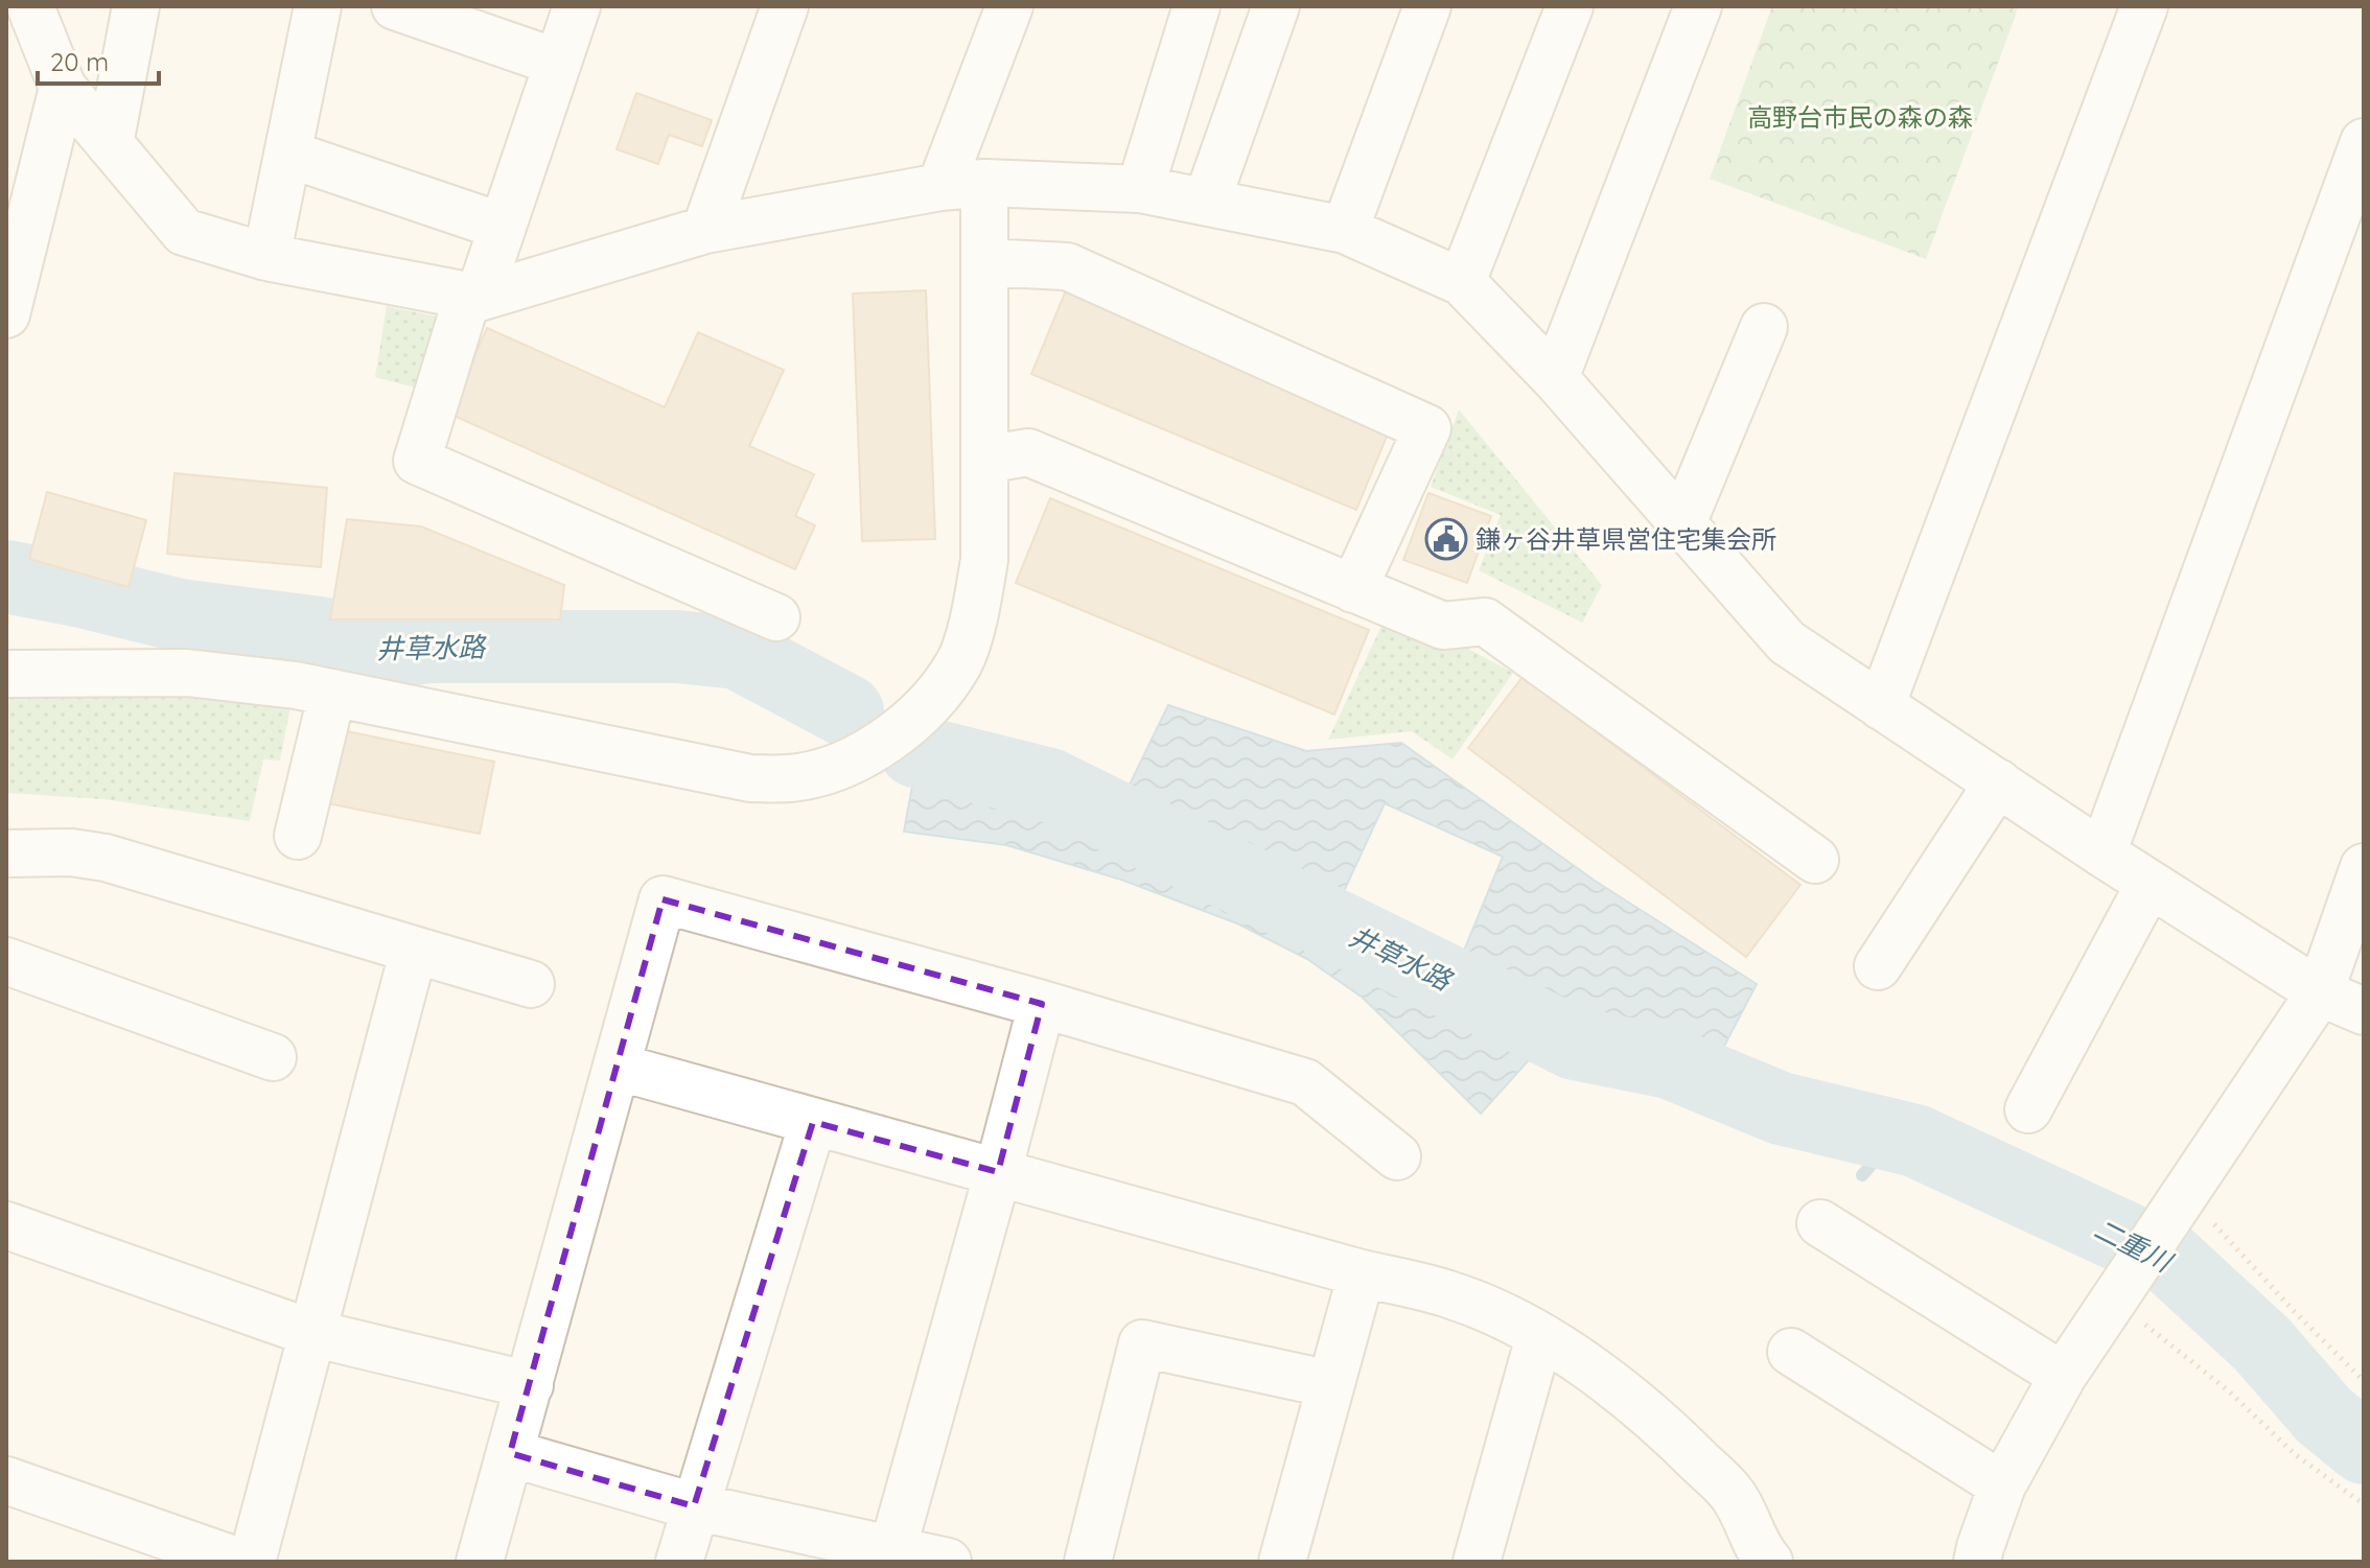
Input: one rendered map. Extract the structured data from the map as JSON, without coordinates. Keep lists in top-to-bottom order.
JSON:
{
  "water": ["井草水路", "二重川"],
  "parks": ["高野台市民の森の森"],
  "places": {
    "public building": ["鎌ヶ谷井草県営住宅集会所"]
  },
  "scale_bar": "20 m"
}
